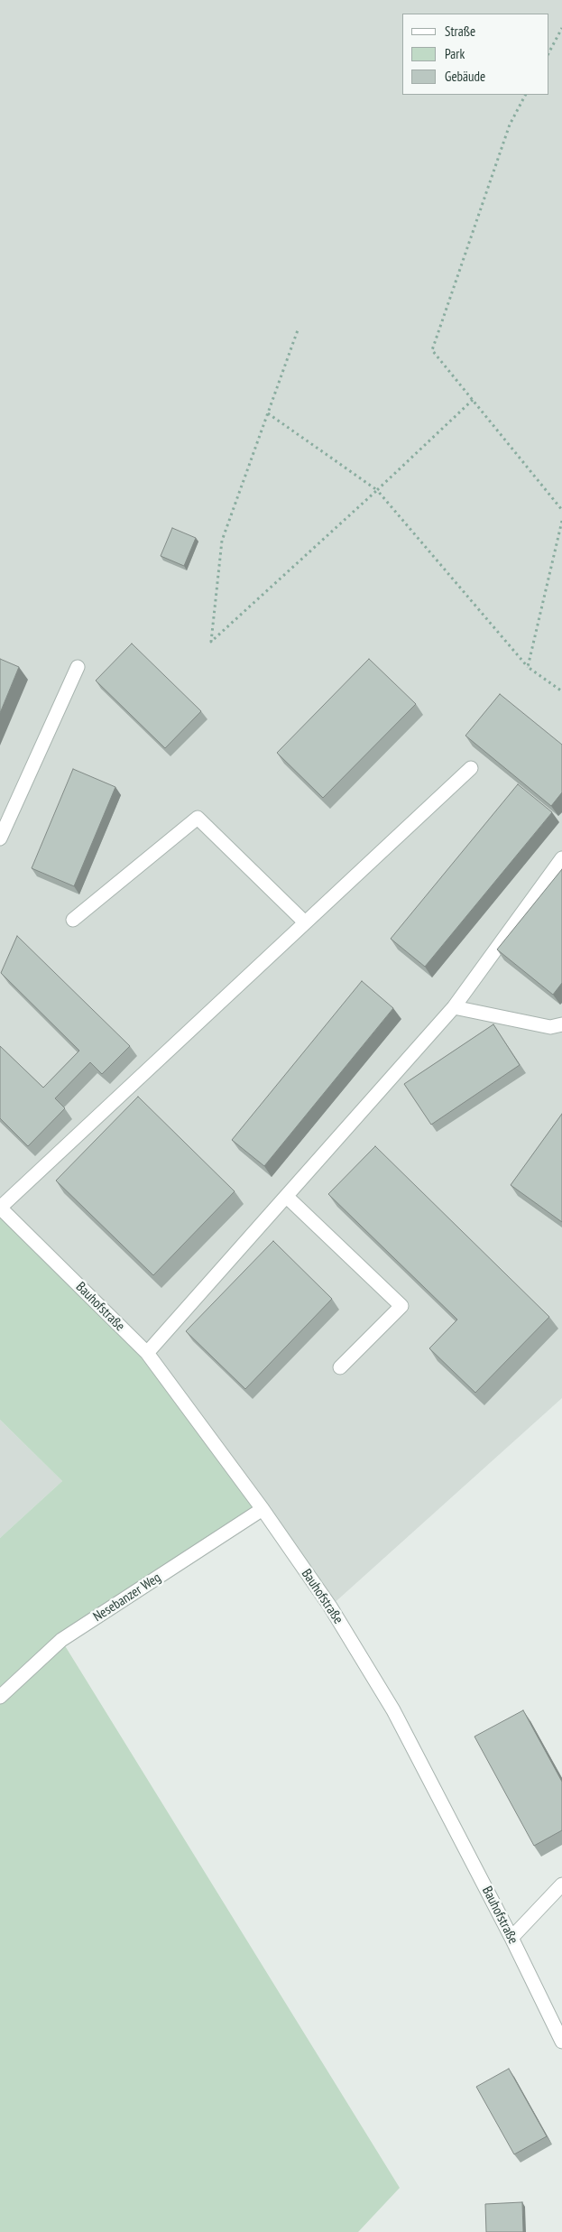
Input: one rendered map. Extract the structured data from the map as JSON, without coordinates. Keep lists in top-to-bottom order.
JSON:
{
  "streets": {
    "street": ["Bauhofstraße", "Nesebanzer Weg"]
  },
  "crossings": [
    ["Bauhofstraße", "Nesebanzer Weg"]
  ],
  "legend": ["Straße", "Park", "Gebäude"]
}
